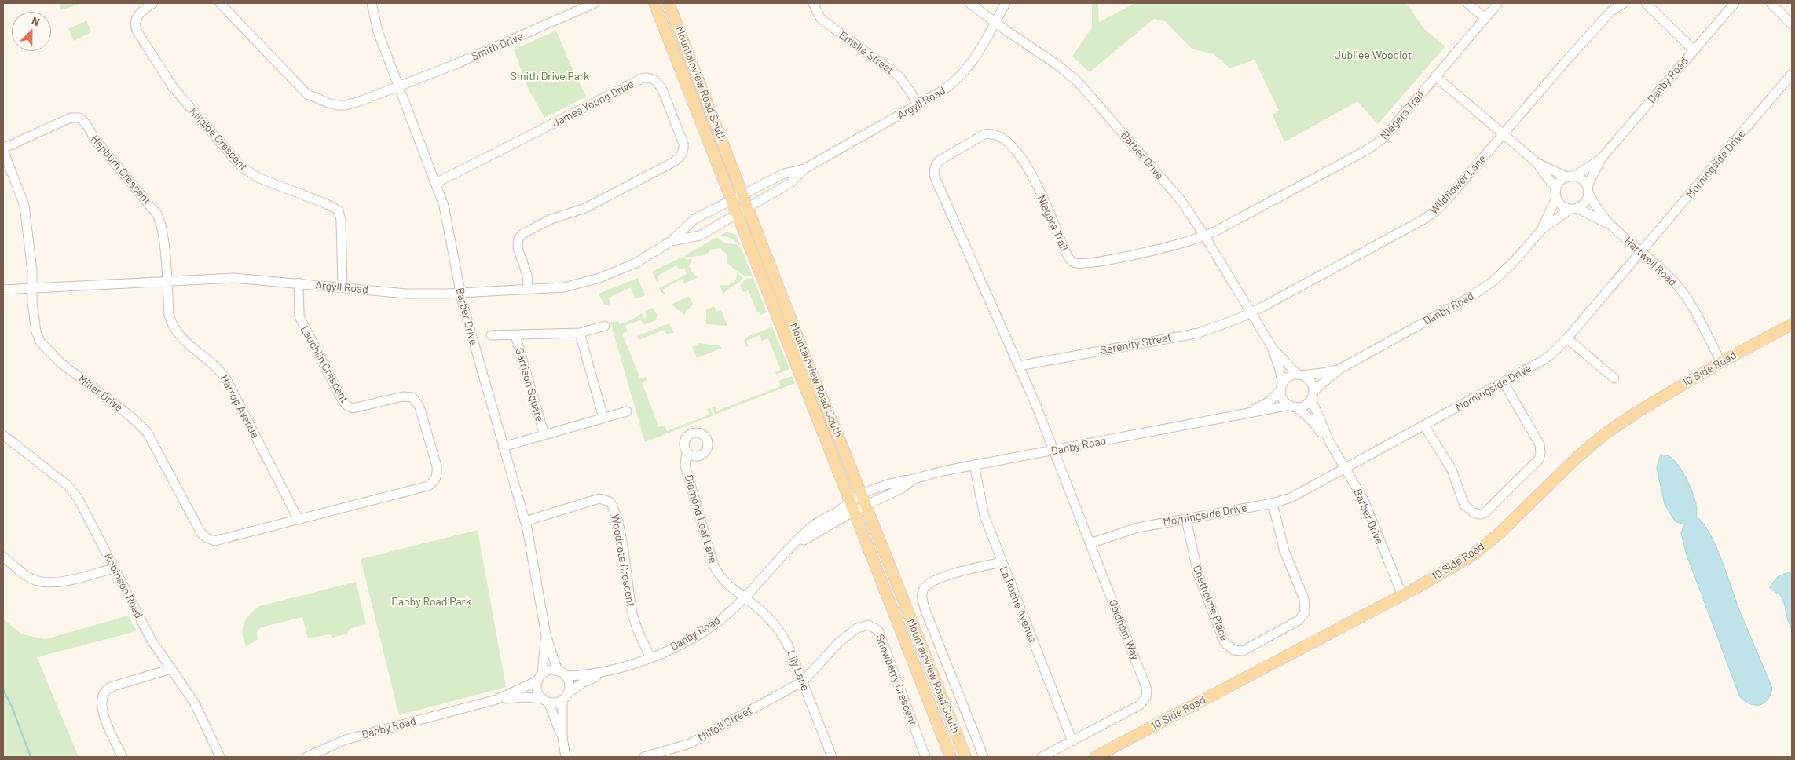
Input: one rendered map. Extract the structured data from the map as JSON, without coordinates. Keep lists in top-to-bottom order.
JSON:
{
  "streets": {
    "main road": ["Mountainview Road South", "10 Side Road"],
    "street": [
      "Smith Drive",
      "Emslie Street",
      "Danby Road",
      "Argyll Road",
      "James Young Drive",
      "Niagara Trail",
      "Killaloe Crescent",
      "Barber Drive",
      "Morningside Drive",
      "Hepburn Crescent",
      "Wildflower Lane",
      "Hartwell Road",
      "Serenity Street",
      "Lauchlin Crescent",
      "Garrison Square",
      "Miller Drive",
      "Harrop Avenue",
      "Diamond Leaf Lane",
      "Woodcote Crescent",
      "Robinson Road",
      "Chetholme Place",
      "La Roche Avenue",
      "Goldham Way",
      "Lily Lane",
      "Snowberry Crescent",
      "Milfoil Street"
    ]
  },
  "crossings": [
    ["Smith Drive", "Barber Drive"],
    ["Emslie Street", "Argyll Road"],
    ["Danby Road", "Mountainview Road South"],
    ["Danby Road", "Niagara Trail"],
    ["Danby Road", "Barber Drive"],
    ["Danby Road", "Hartwell Road"],
    ["Danby Road", "Diamond Leaf Lane"],
    ["Danby Road", "Woodcote Crescent"],
    ["Danby Road", "La Roche Avenue"],
    ["Danby Road", "Goldham Way"],
    ["Danby Road", "Lily Lane"],
    ["Mountainview Road South", "Argyll Road"],
    ["Argyll Road", "James Young Drive"],
    ["Argyll Road", "Killaloe Crescent"],
    ["Argyll Road", "Barber Drive"],
    ["Argyll Road", "Hepburn Crescent"],
    ["Argyll Road", "Lauchlin Crescent"],
    ["Argyll Road", "Miller Drive"],
    ["Argyll Road", "Harrop Avenue"],
    ["James Young Drive", "Barber Drive"],
    ["Niagara Trail", "Barber Drive"],
    ["Niagara Trail", "Serenity Street"],
    ["Niagara Trail", "Goldham Way"],
    ["Barber Drive", "Morningside Drive"],
    ["Barber Drive", "Wildflower Lane"],
    ["Barber Drive", "Serenity Street"],
    ["Barber Drive", "10 Side Road"],
    ["Barber Drive", "Garrison Square"],
    ["Barber Drive", "Woodcote Crescent"],
    ["Morningside Drive", "Hartwell Road"],
    ["Morningside Drive", "Chetholme Place"],
    ["Morningside Drive", "Goldham Way"],
    ["Hepburn Crescent", "Miller Drive"],
    ["Hepburn Crescent", "Harrop Avenue"],
    ["Wildflower Lane", "Serenity Street"],
    ["Hartwell Road", "10 Side Road"],
    ["Lauchlin Crescent", "Miller Drive"],
    ["Lauchlin Crescent", "Harrop Avenue"],
    ["Miller Drive", "Harrop Avenue"],
    ["Diamond Leaf Lane", "Lily Lane"],
    ["La Roche Avenue", "Goldham Way"],
    ["Lily Lane", "Snowberry Crescent"],
    ["Lily Lane", "Milfoil Street"],
    ["Snowberry Crescent", "Milfoil Street"]
  ],
  "parks": ["Jubilee Woodlot", "Smith Drive Park", "Danby Road Park"],
  "north": "top right"
}
